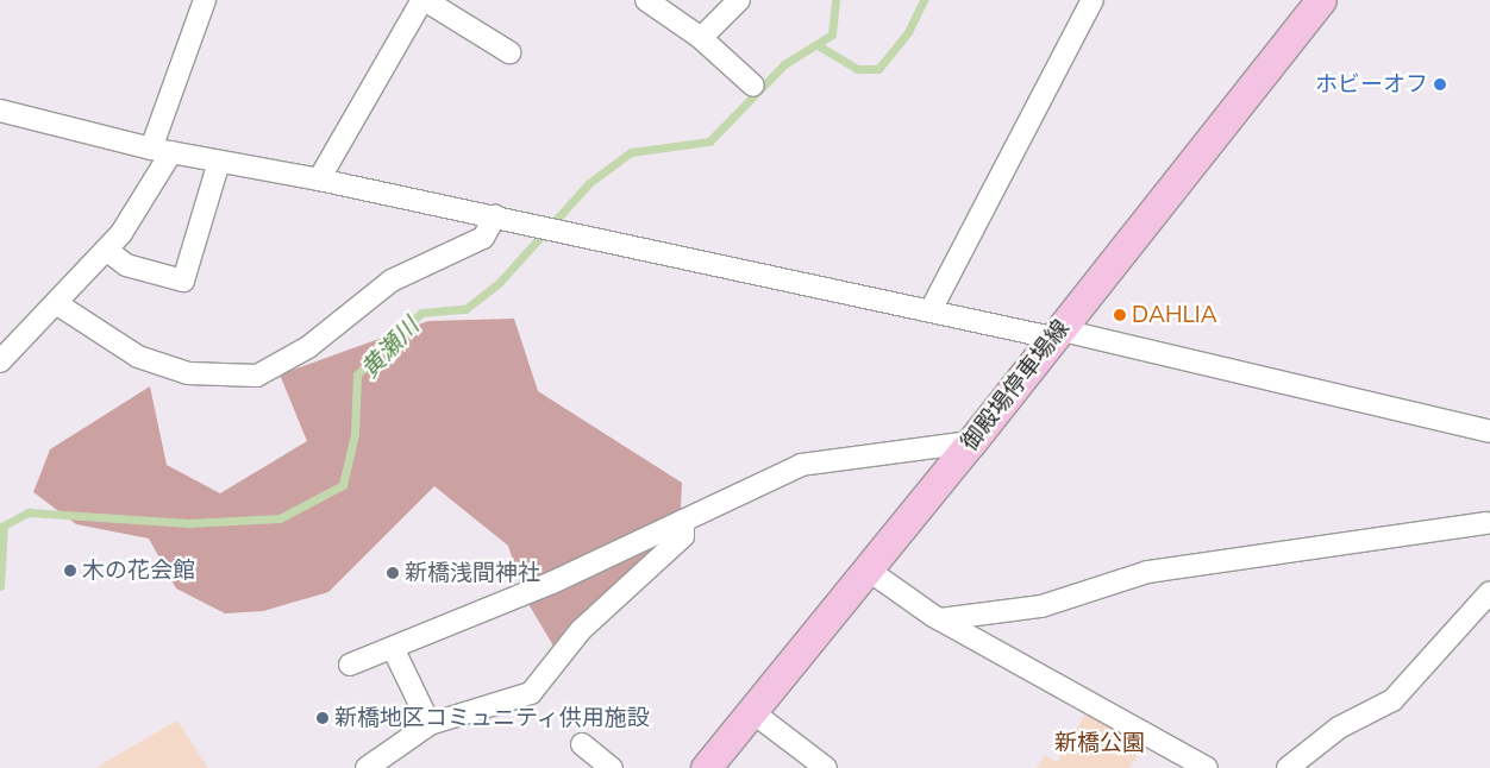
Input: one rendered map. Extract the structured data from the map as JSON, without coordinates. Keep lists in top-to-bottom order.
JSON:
{
  "streets": {
    "main road": ["御殿場停車場線"]
  },
  "water": ["黄瀬川"],
  "parks": ["新橋公園"],
  "places": [
    "ホビーオフ",
    "DAHLIA",
    "木の花会館",
    "新橋浅間神社",
    "新橋地区コミュニティ供用施設"
  ]
}
